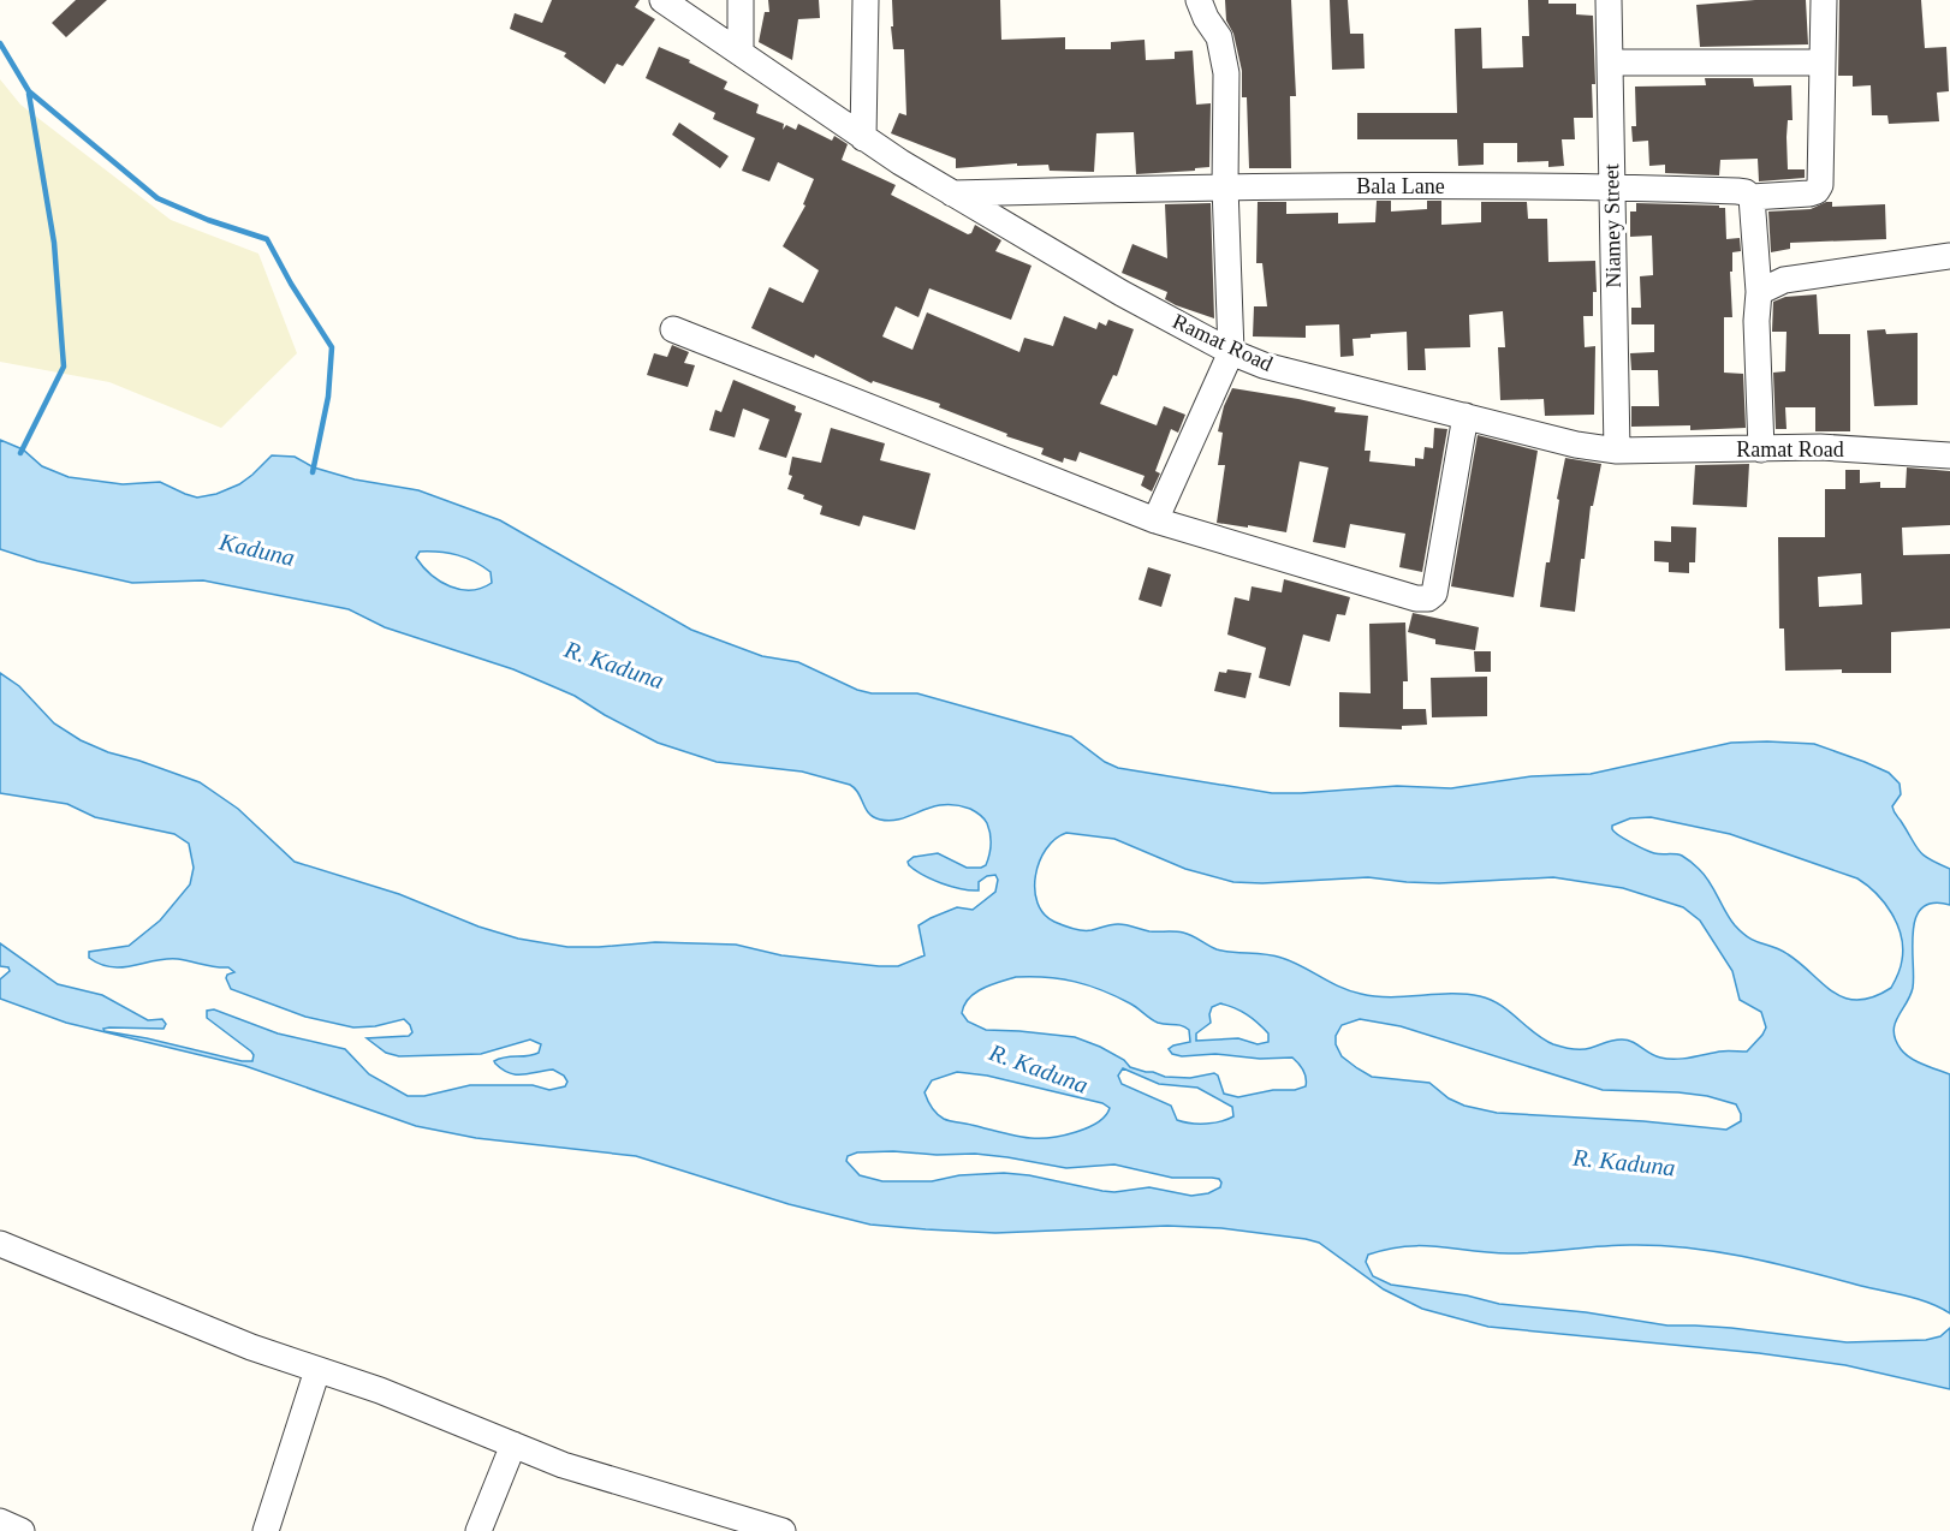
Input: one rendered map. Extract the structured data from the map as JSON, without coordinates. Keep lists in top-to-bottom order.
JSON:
{
  "streets": {
    "street": ["Bala Lane", "Niamey Street", "Ramat Road"]
  },
  "crossings": [
    ["Bala Lane", "Niamey Street"],
    ["Bala Lane", "Ramat Road"],
    ["Niamey Street", "Ramat Road"]
  ],
  "water": ["Kaduna", "R. Kaduna"]
}
